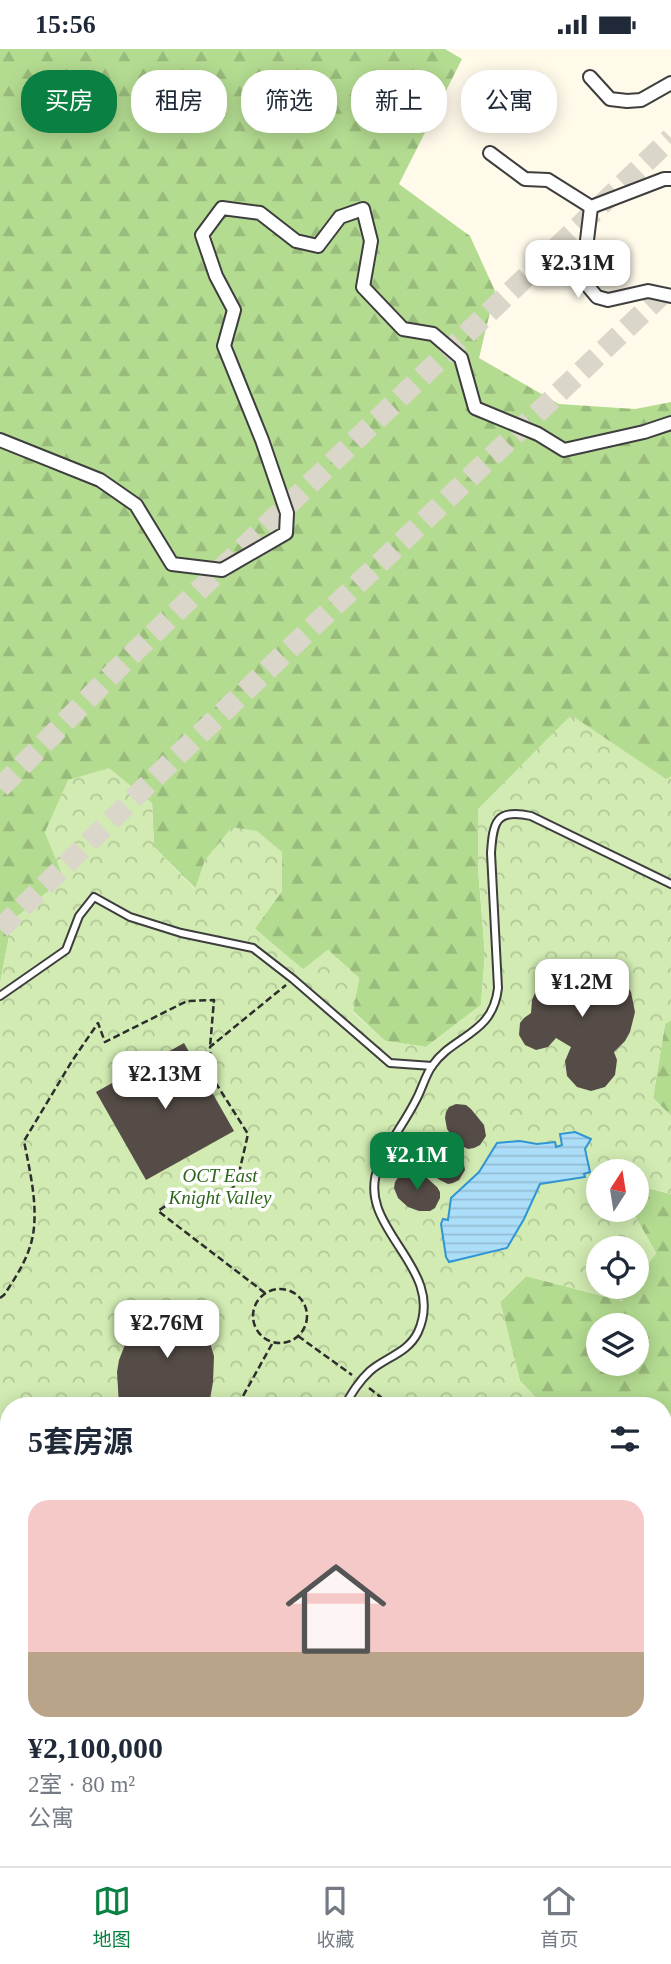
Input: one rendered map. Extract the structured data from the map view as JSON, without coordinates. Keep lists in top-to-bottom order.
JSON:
{
  "parks": ["OCT East Knight Valley"],
  "north": "top",
  "page": {
    "status": "15:56",
    "chip": [
      "买房",
      "租房",
      "筛选",
      "新上",
      "公寓"
    ],
    "price": [
      "¥2.31M",
      "¥1.2M",
      "¥2.13M",
      "¥2.1M",
      "¥2.76M"
    ],
    "heading": "5套房源",
    "list": [
      {
        "name": "¥2,100,000",
        "note": "2室 · 80 m² · 公寓"
      }
    ],
    "tabs": ["地图", "收藏", "首页"]
  }
}
